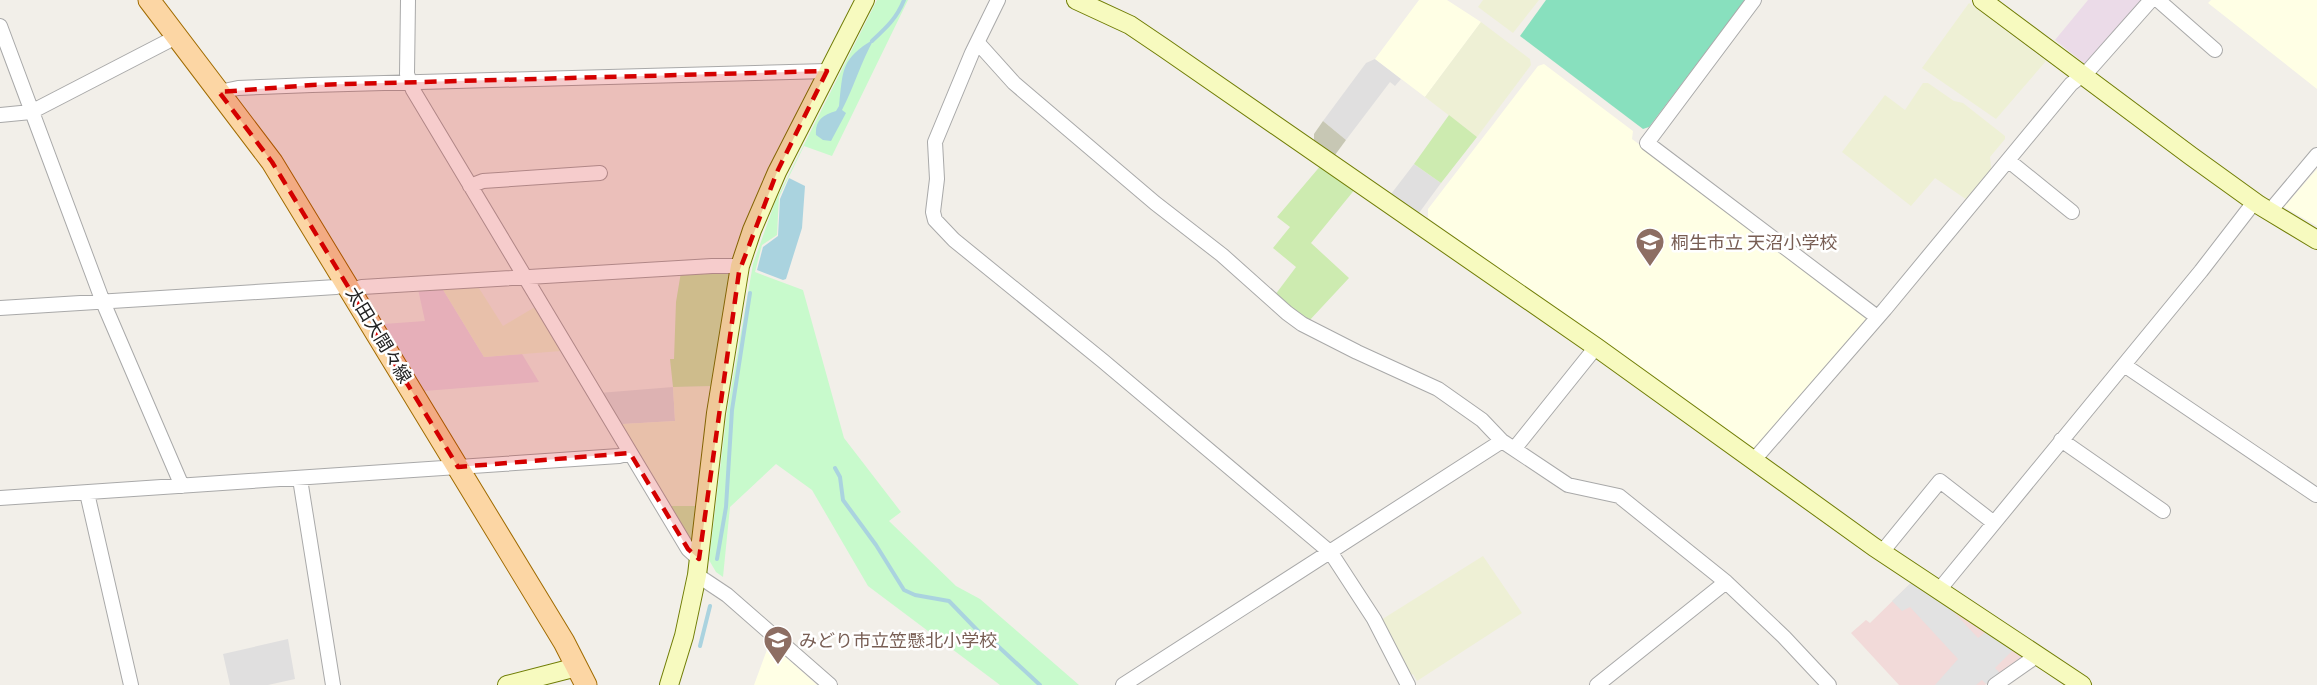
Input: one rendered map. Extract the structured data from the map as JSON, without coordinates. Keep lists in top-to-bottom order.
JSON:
{
  "streets": {
    "main road": ["太田大間々線"]
  },
  "places": {
    "school or university": ["桐生市立 天沼小学校", "みどり市立笠懸北小学校"]
  }
}
